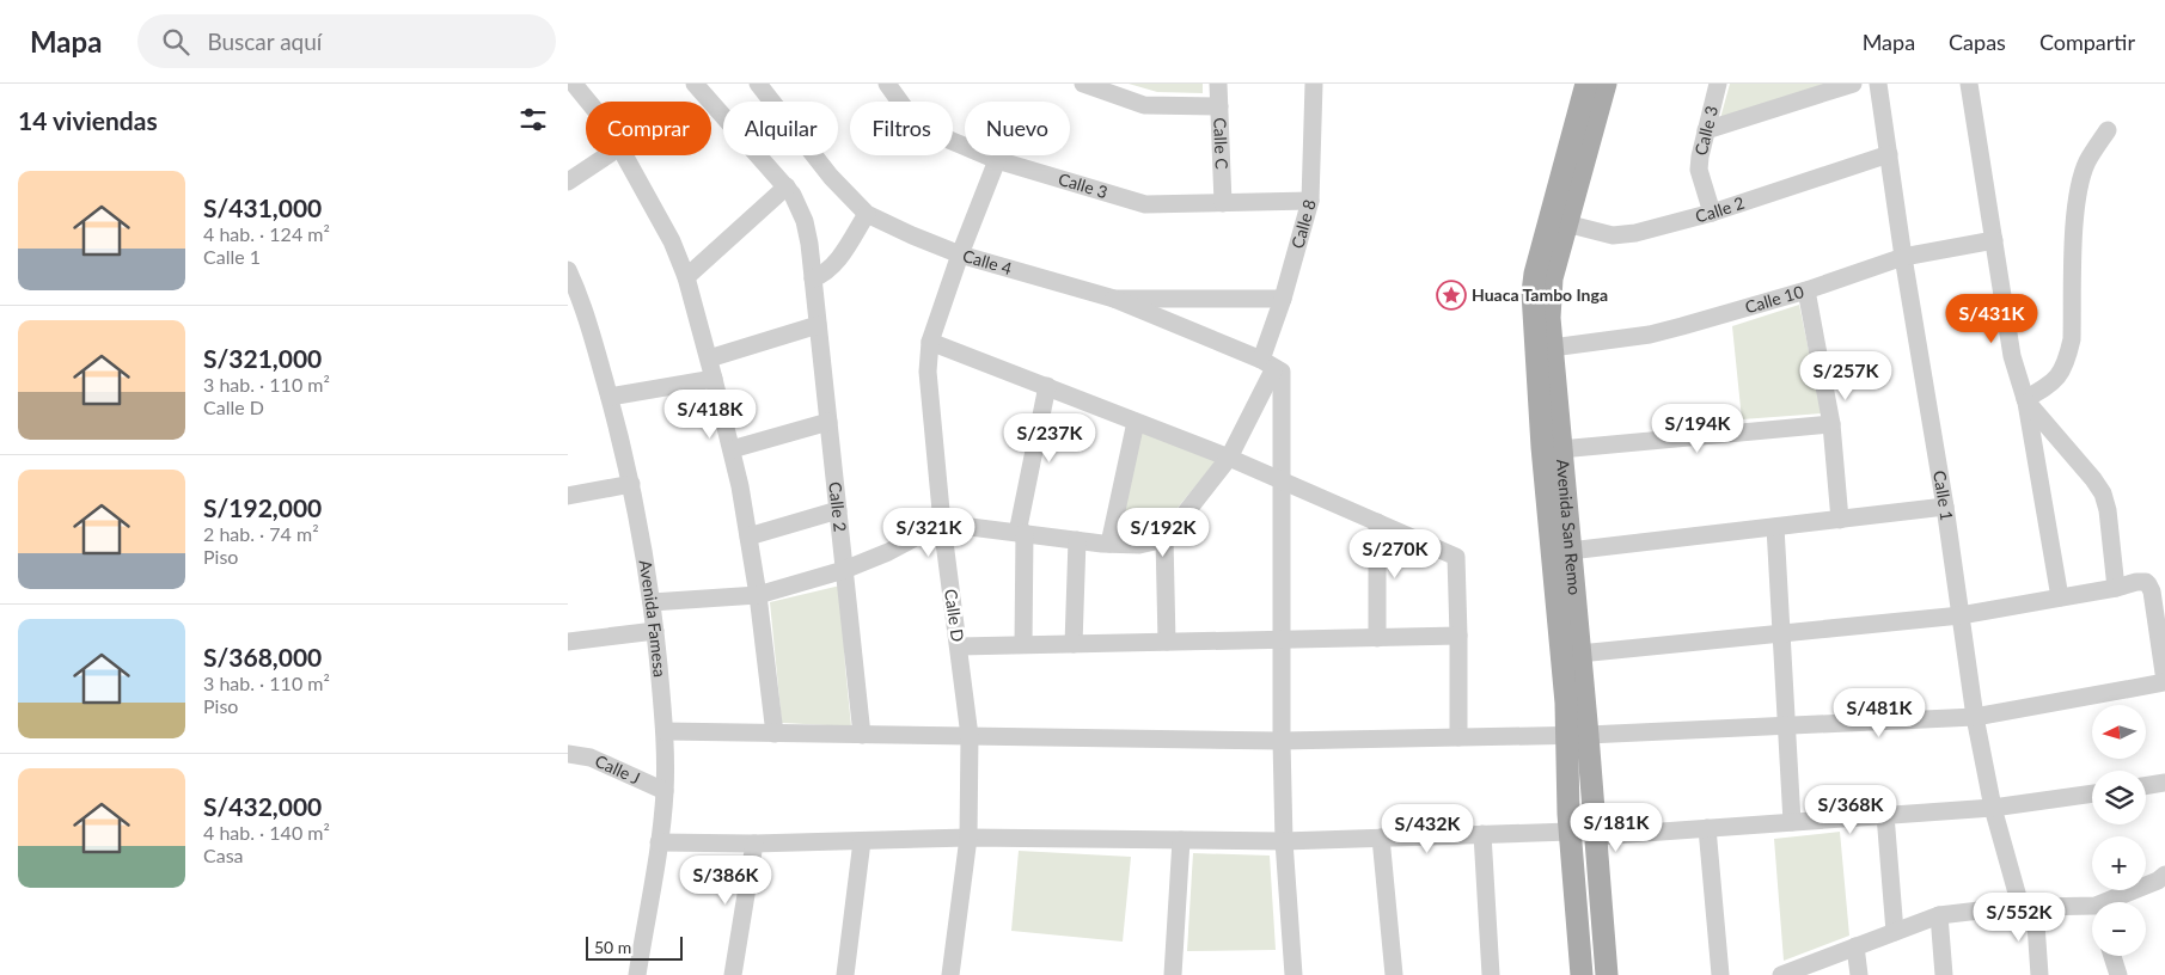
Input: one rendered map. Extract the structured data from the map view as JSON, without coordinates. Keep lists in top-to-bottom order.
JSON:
{
  "streets": {
    "main road": ["Avenida San Remo"],
    "street": [
      "Calle 3",
      "Calle C",
      "Calle 2",
      "Calle 8",
      "Calle 4",
      "Calle 10",
      "Calle 1",
      "Calle D",
      "Avenida Famesa",
      "Calle J"
    ]
  },
  "crossings": [
    ["Calle 3", "Calle C"],
    ["Calle 3", "Calle 2"],
    ["Calle 3", "Calle 8"],
    ["Calle 3", "Calle D"],
    ["Calle 2", "Calle 1"],
    ["Calle 2", "Avenida San Remo"],
    ["Calle 8", "Calle 4"],
    ["Calle 4", "Calle D"],
    ["Calle 10", "Calle 1"],
    ["Calle 10", "Avenida San Remo"],
    ["Avenida Famesa", "Calle J"]
  ],
  "places": {
    "place": ["Huaca Tambo Inga"]
  },
  "scale_bar": "50 m",
  "north": "left",
  "page": {
    "header": "Mapa",
    "search": "Buscar aquí",
    "nav": ["Mapa", "Capas", "Compartir"],
    "heading": "14 viviendas",
    "chip": [
      "Comprar",
      "Alquilar",
      "Filtros",
      "Nuevo"
    ],
    "list": [
      {
        "name": "S/431,000",
        "note": "4 hab. · 124 m² · Calle 1"
      },
      {
        "name": "S/321,000",
        "note": "3 hab. · 110 m² · Calle D"
      },
      {
        "name": "S/192,000",
        "note": "2 hab. · 74 m² · Piso"
      },
      {
        "name": "S/368,000",
        "note": "3 hab. · 110 m² · Piso"
      },
      {
        "name": "S/432,000",
        "note": "4 hab. · 140 m² · Casa"
      }
    ],
    "price": [
      "S/431K",
      "S/257K",
      "S/418K",
      "S/194K",
      "S/237K",
      "S/321K",
      "S/192K",
      "S/270K",
      "S/481K",
      "S/368K",
      "S/181K",
      "S/432K",
      "S/386K",
      "S/552K"
    ],
    "map_buttons": ["+", "−"],
    "scale": "50 m"
  }
}
